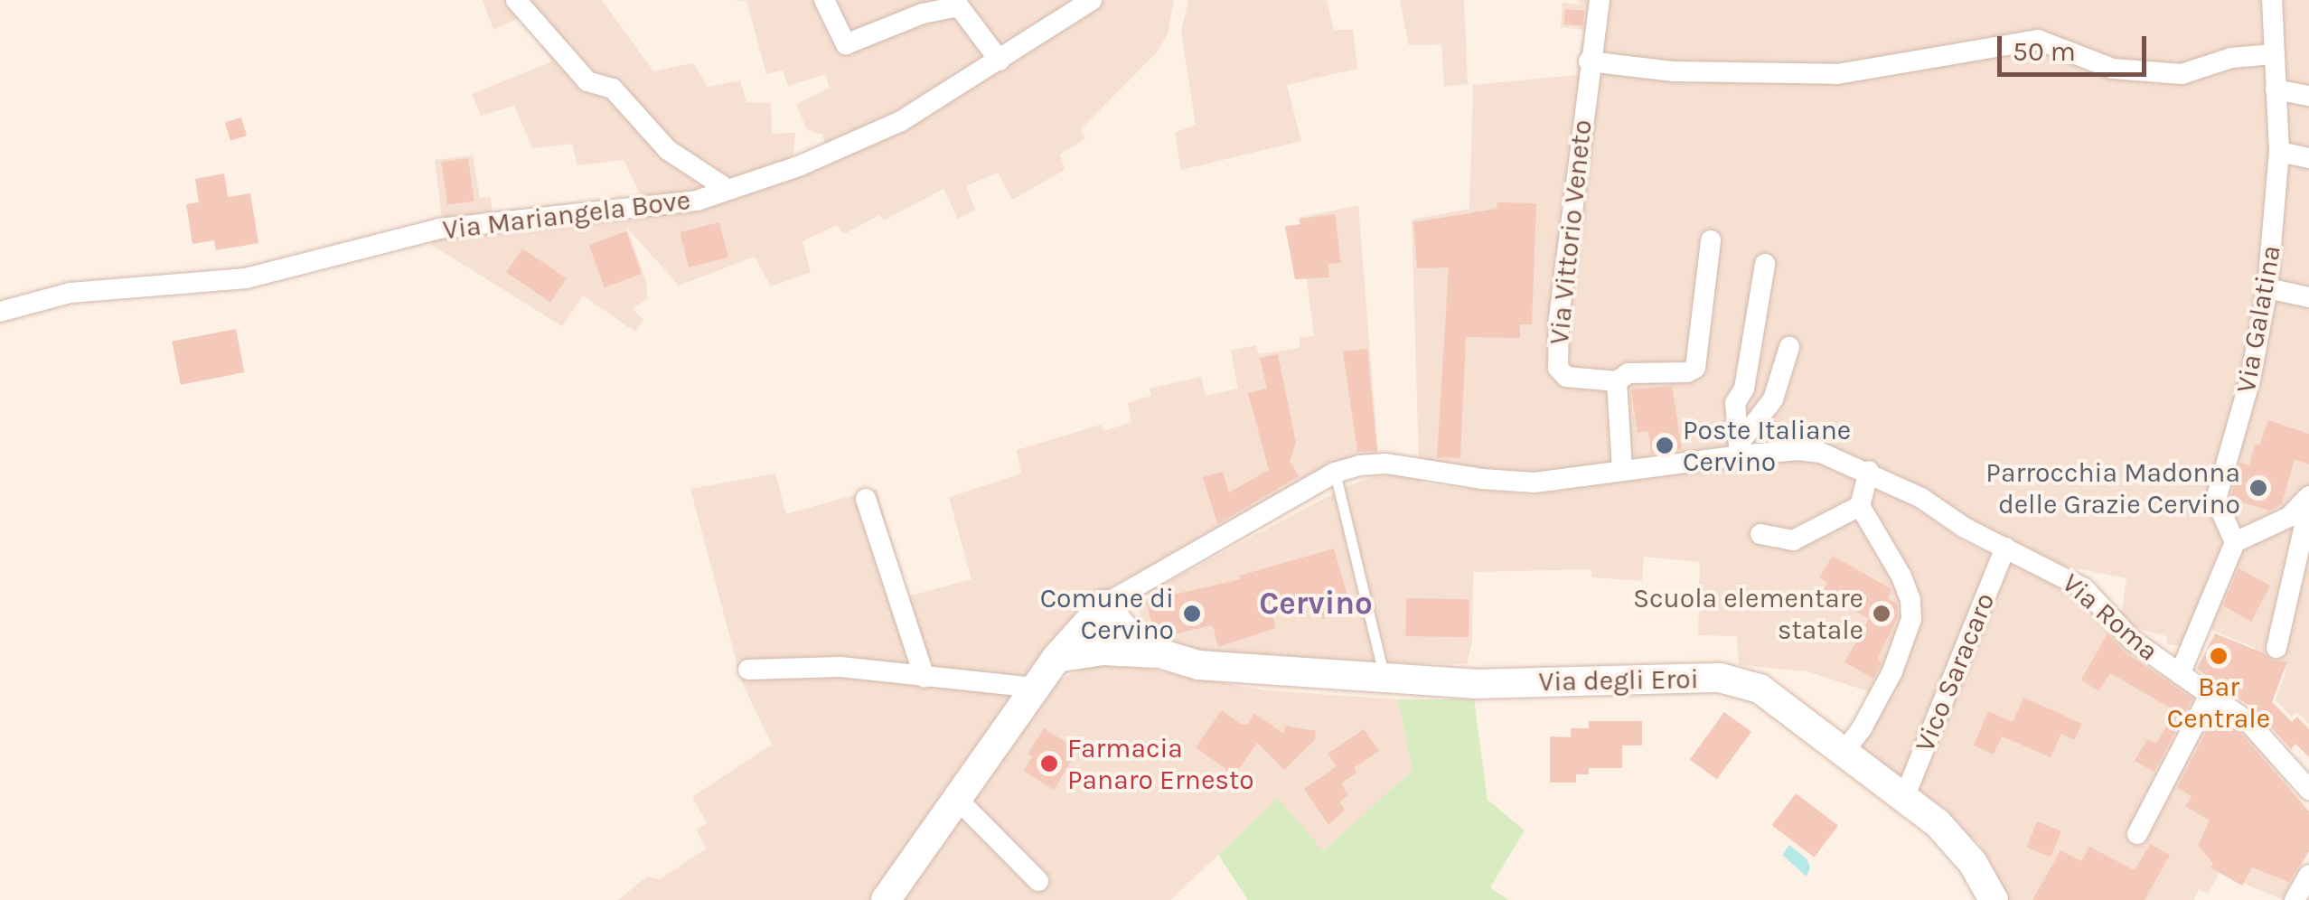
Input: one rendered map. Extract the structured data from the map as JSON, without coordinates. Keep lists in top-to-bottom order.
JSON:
{
  "streets": {
    "street": [
      "Via Mariangela Bove",
      "Via Vittorio Veneto",
      "Via Galatina",
      "Via Roma",
      "Vico Saracaro",
      "Via degli Eroi"
    ]
  },
  "crossings": [
    ["Via Roma", "Vico Saracaro"],
    ["Vico Saracaro", "Via degli Eroi"]
  ],
  "districts": ["Cervino"],
  "places": [
    "Poste Italiane Cervino",
    "Parrocchia Madonna delle Grazie Cervino",
    "Comune di Cervino",
    "Scuola elementare statale",
    "Bar Centrale",
    "Farmacia Panaro Ernesto"
  ],
  "scale_bar": "50 m"
}
